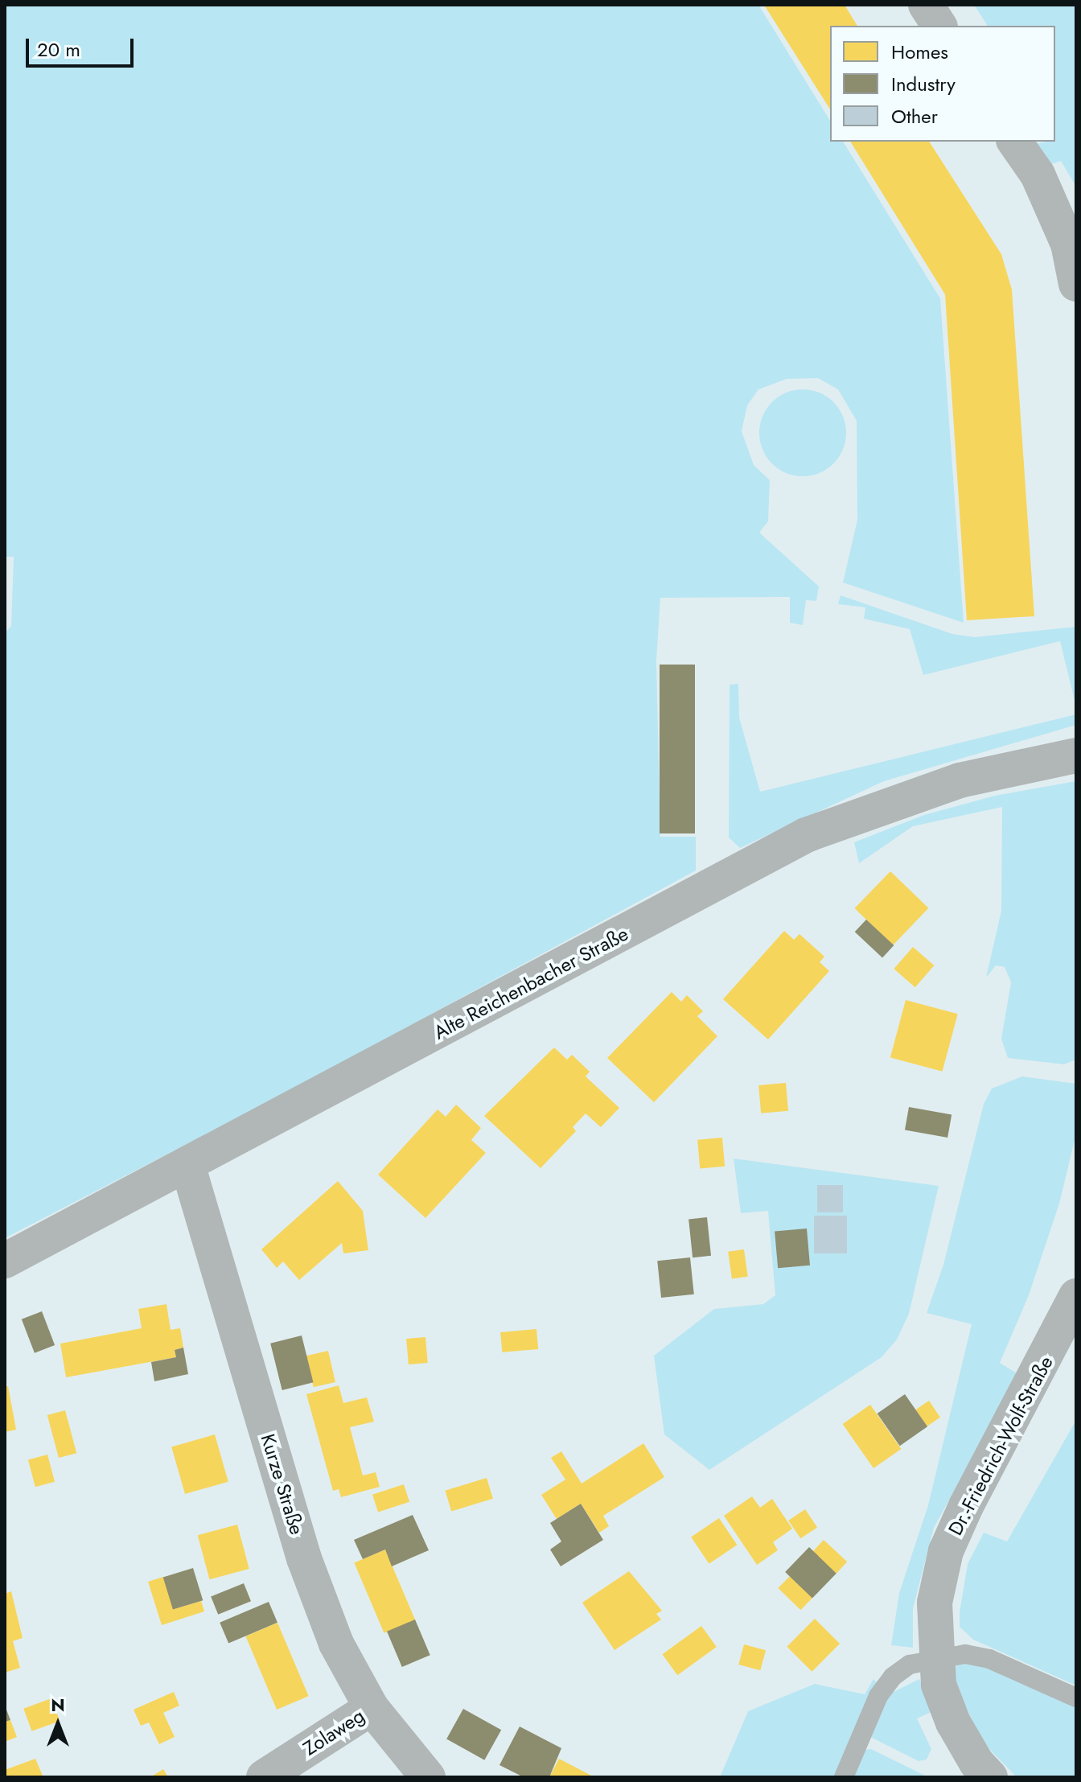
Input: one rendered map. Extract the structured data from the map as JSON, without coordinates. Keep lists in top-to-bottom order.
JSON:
{
  "streets": {
    "street": [
      "Alte Reichenbacher Straße",
      "Dr.-Friedrich-Wolf-Straße",
      "Kurze Straße",
      "Zolaweg"
    ]
  },
  "crossings": [
    ["Alte Reichenbacher Straße", "Kurze Straße"],
    ["Kurze Straße", "Zolaweg"]
  ],
  "legend": ["Homes", "Industry", "Other"],
  "scale_bar": "20 m",
  "north": "top"
}
